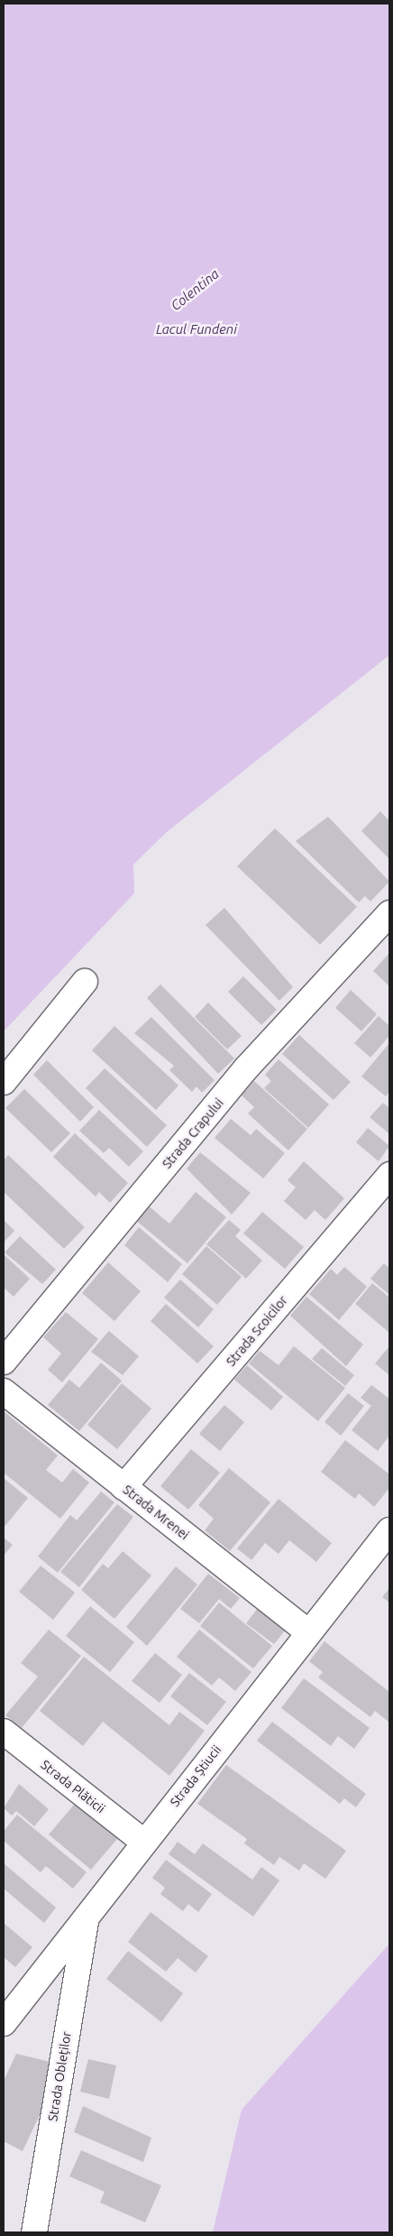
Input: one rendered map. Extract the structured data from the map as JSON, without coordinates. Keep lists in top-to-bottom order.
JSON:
{
  "streets": {
    "street": [
      "Strada Crapului",
      "Strada Scoicilor",
      "Strada Mrenei",
      "Strada Știucii",
      "Strada Plăticii",
      "Strada Obleților"
    ]
  },
  "crossings": [
    ["Strada Scoicilor", "Strada Mrenei"],
    ["Strada Mrenei", "Strada Știucii"],
    ["Strada Știucii", "Strada Plăticii"],
    ["Strada Știucii", "Strada Obleților"]
  ],
  "water": ["Colentina", "Lacul Fundeni"]
}
